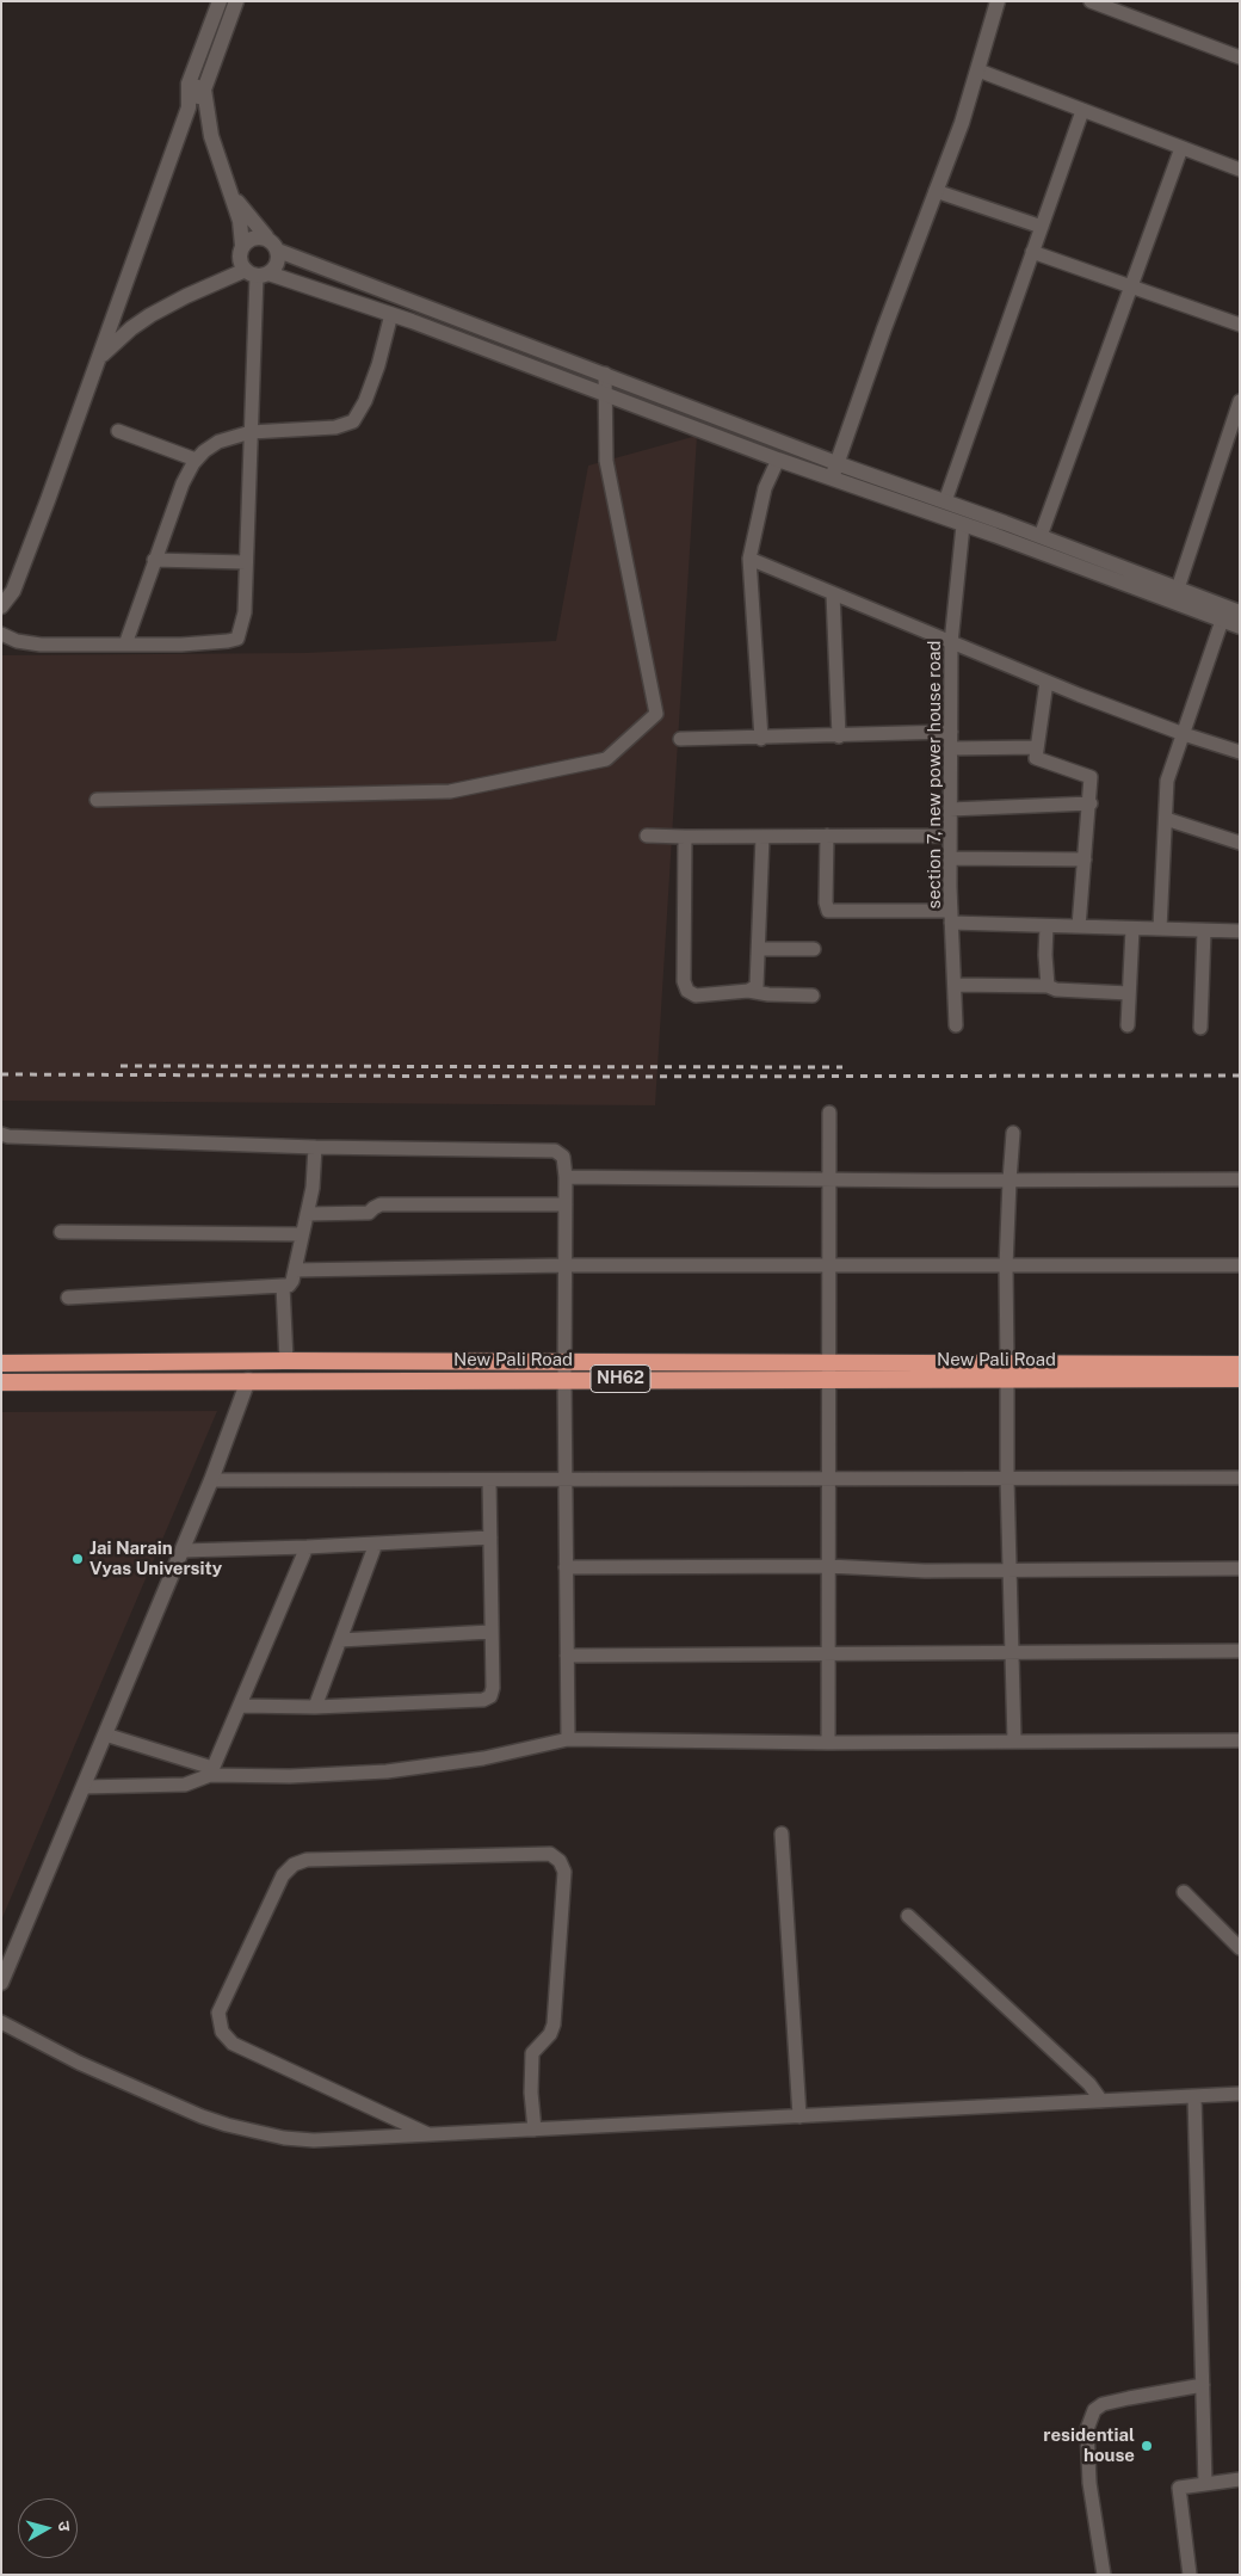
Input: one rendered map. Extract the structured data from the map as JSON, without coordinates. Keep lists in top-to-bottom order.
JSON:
{
  "streets": {
    "highway": ["New Pali Road", "NH62"],
    "street": ["section 7, new power house road"]
  },
  "places": ["Jai Narain Vyas University", "residential house"],
  "north": "right"
}
